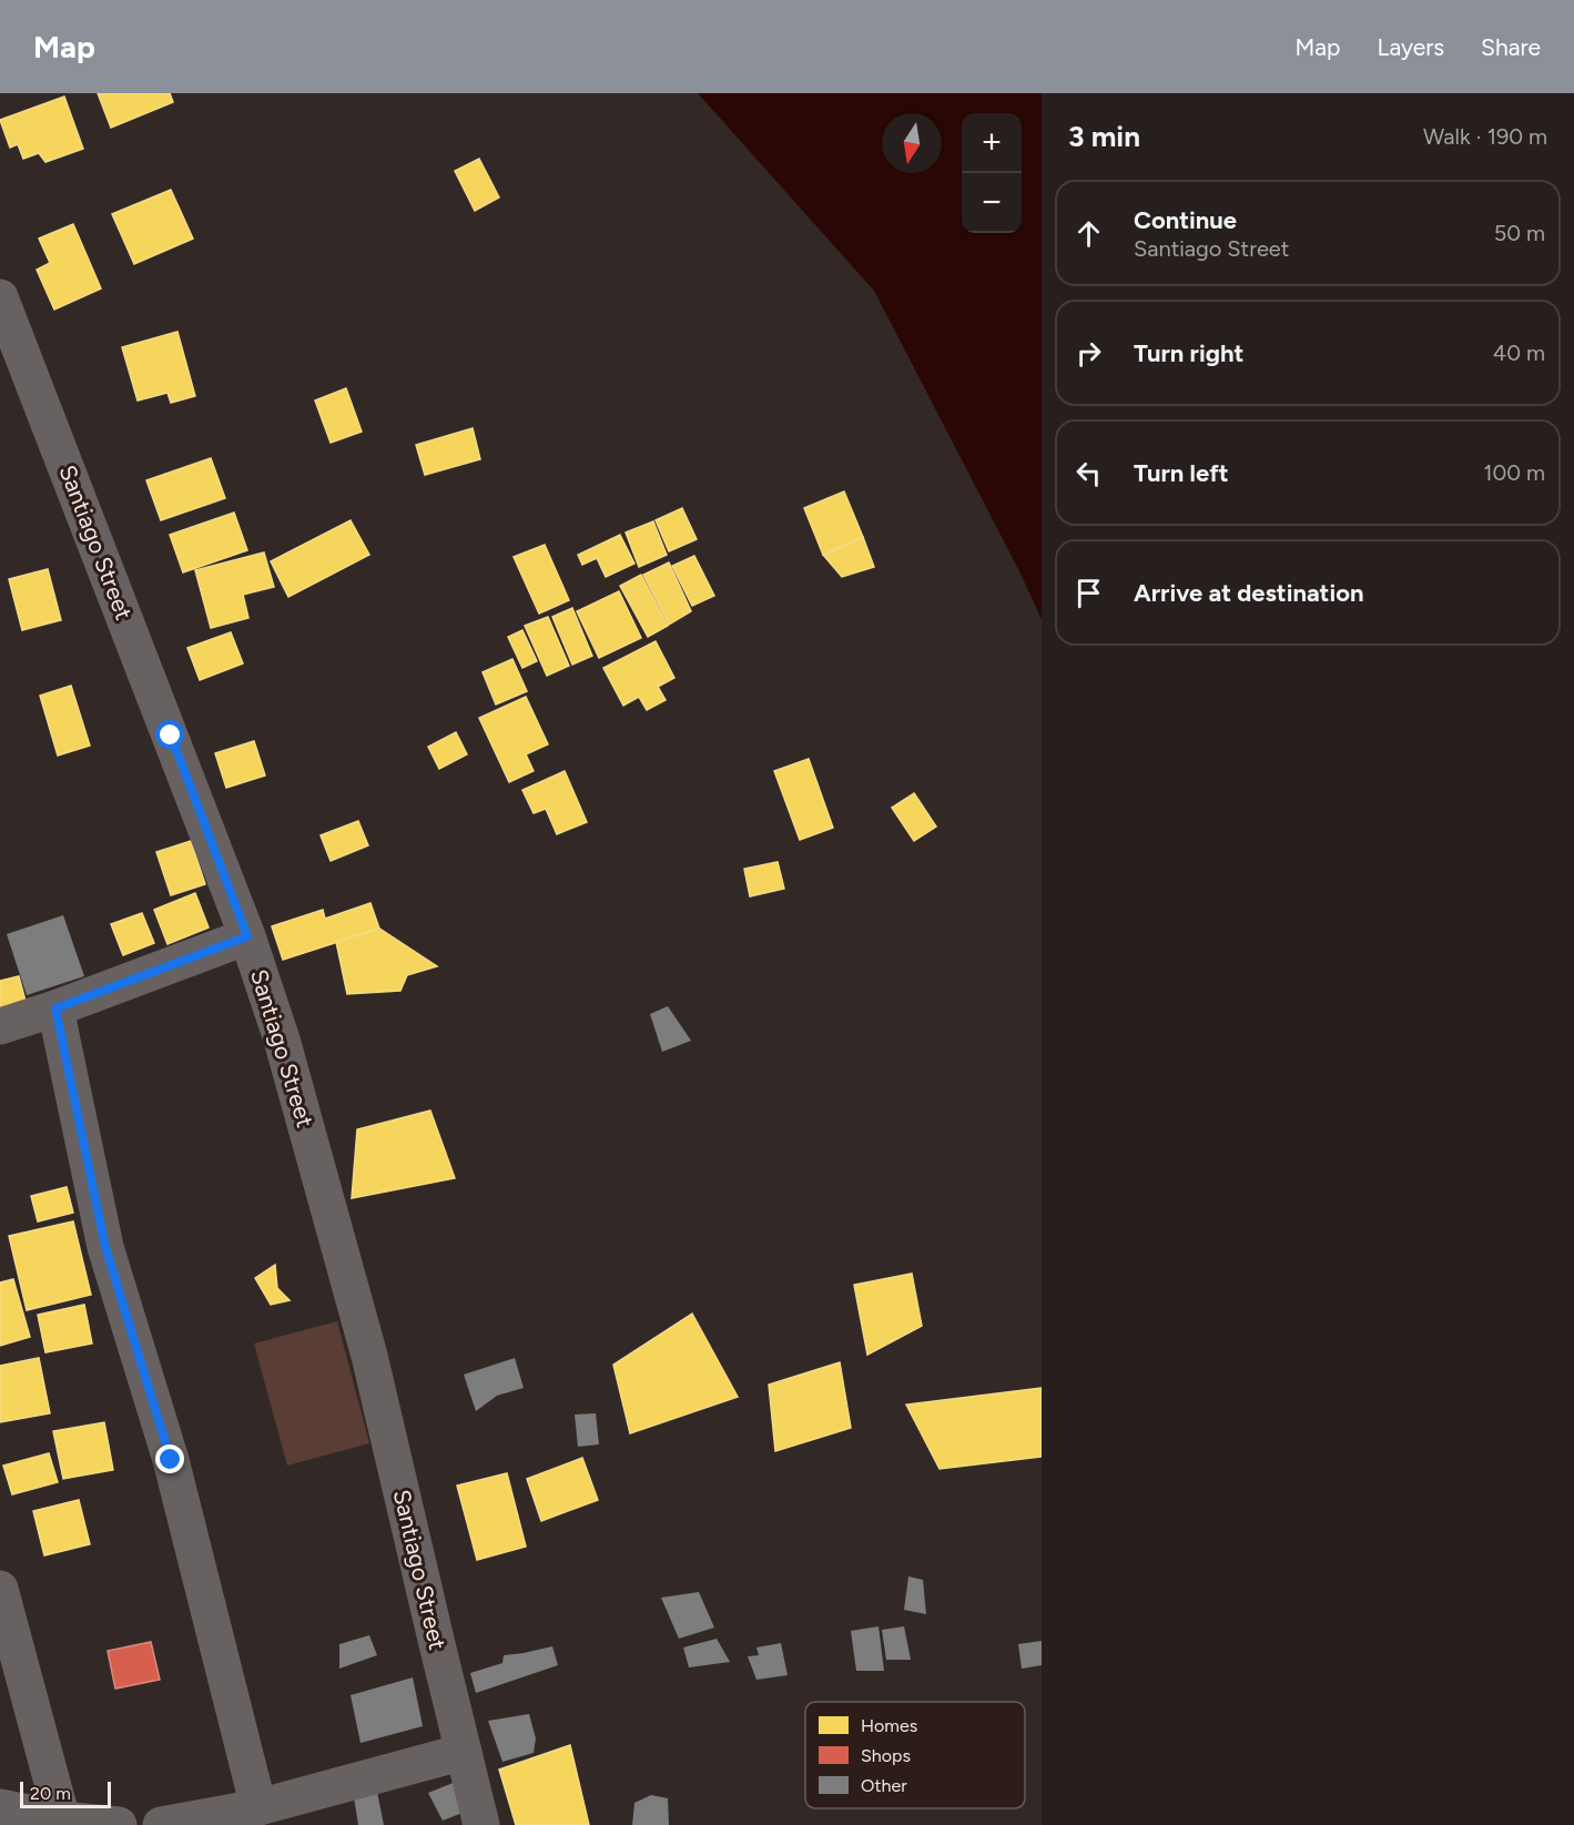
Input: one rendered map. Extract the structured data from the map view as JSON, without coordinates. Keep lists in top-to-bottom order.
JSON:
{
  "streets": {
    "street": ["Santiago Street"]
  },
  "legend": ["Homes", "Shops", "Other"],
  "scale_bar": "20 m",
  "north": "bottom",
  "page": {
    "header": "Map",
    "nav": ["Map", "Layers", "Share"],
    "heading": ["3 min", "Walk · 190 m"],
    "map_buttons": ["+", "−"],
    "list": [
      ["Continue", "Santiago Street", "50 m"],
      ["Turn right", "40 m"],
      ["Turn left", "100 m"],
      "Arrive at destination"
    ],
    "scale": "20 m"
  }
}
